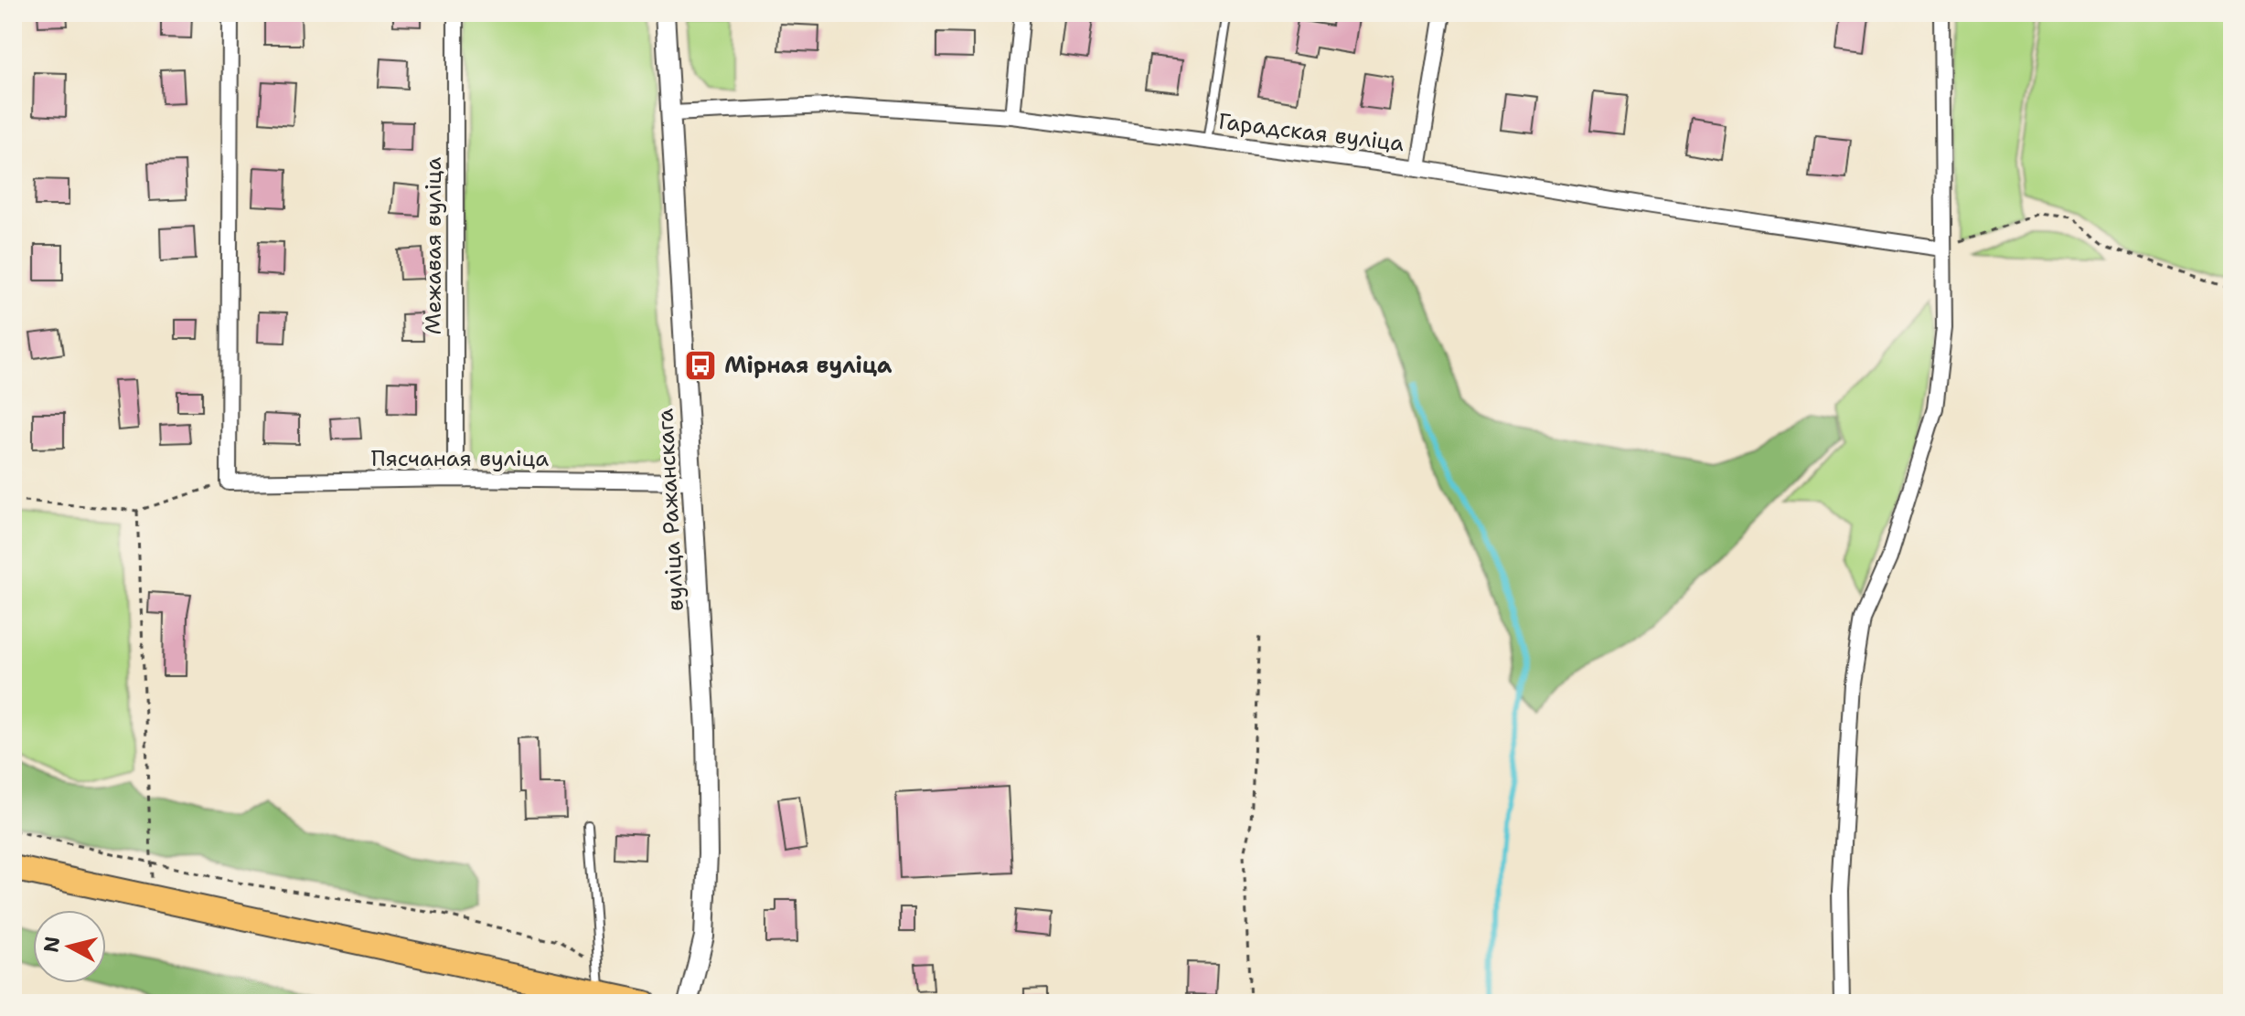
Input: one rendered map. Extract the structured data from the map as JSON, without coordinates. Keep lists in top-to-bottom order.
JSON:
{
  "streets": {
    "street": [
      "Гарадская вуліца",
      "Межавая вуліца",
      "Пясчаная вуліца",
      "вуліца Ражанскага"
    ]
  },
  "crossings": [
    ["Гарадская вуліца", "вуліца Ражанскага"],
    ["Межавая вуліца", "Пясчаная вуліца"],
    ["Пясчаная вуліца", "вуліца Ражанскага"]
  ],
  "places": {
    "bus stop": ["Мірная вуліца"]
  },
  "north": "left"
}
